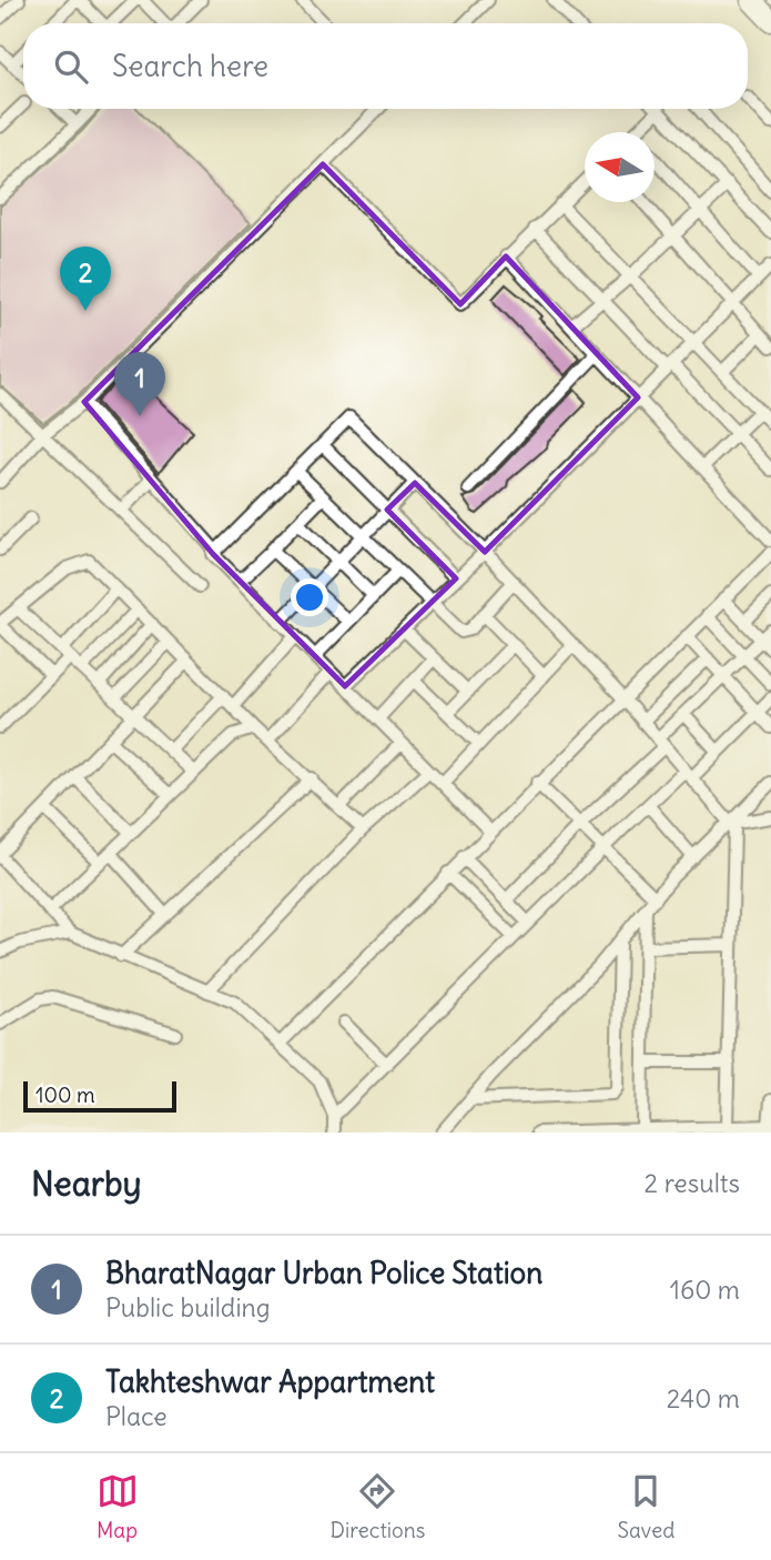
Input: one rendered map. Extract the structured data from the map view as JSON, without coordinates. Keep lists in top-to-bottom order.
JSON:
{
  "scale_bar": "100 m",
  "north": "left",
  "page": {
    "search": "Search here",
    "pins": ["2", "1"],
    "scale": "100 m",
    "heading": ["Nearby", "2 results"],
    "list": [
      {
        "mark": "1",
        "name": "BharatNagar Urban Police Station",
        "note": "Public building",
        "value": "160 m"
      },
      {
        "mark": "2",
        "name": "Takhteshwar Appartment",
        "note": "Place",
        "value": "240 m"
      }
    ],
    "nav": ["Map", "Directions", "Saved"]
  }
}
